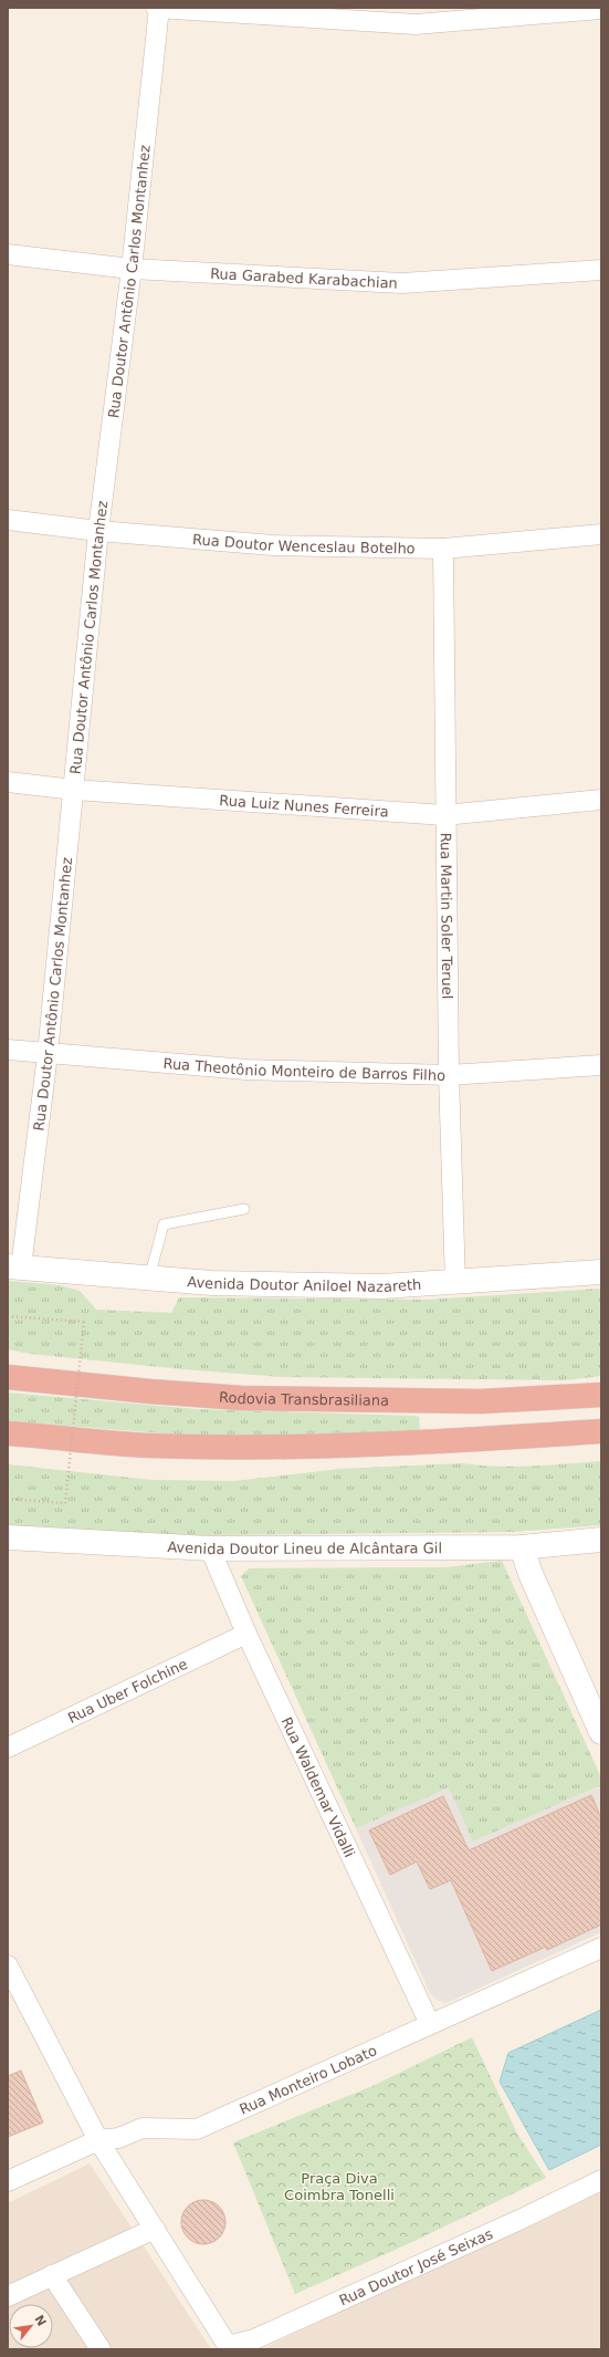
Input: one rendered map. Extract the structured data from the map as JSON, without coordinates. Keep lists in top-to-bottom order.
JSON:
{
  "streets": {
    "highway": ["Rodovia Transbrasiliana"],
    "main road": ["Avenida Doutor Aniloel Nazareth", "Avenida Doutor Lineu de Alcântara Gil"],
    "street": [
      "Rua Garabed Karabachian",
      "Rua Doutor Antônio Carlos Montanhez",
      "Rua Doutor Wenceslau Botelho",
      "Rua Luiz Nunes Ferreira",
      "Rua Martin Soler Teruel",
      "Rua Theotônio Monteiro de Barros Filho",
      "Rua Uber Folchine",
      "Rua Waldemar Vidalli",
      "Rua Monteiro Lobato",
      "Rua Doutor José Seixas"
    ]
  },
  "crossings": [
    ["Rua Garabed Karabachian", "Rua Doutor Antônio Carlos Montanhez"],
    ["Rua Doutor Antônio Carlos Montanhez", "Rua Doutor Wenceslau Botelho"],
    ["Rua Doutor Antônio Carlos Montanhez", "Rua Luiz Nunes Ferreira"],
    ["Rua Doutor Antônio Carlos Montanhez", "Rua Theotônio Monteiro de Barros Filho"],
    ["Rua Doutor Antônio Carlos Montanhez", "Avenida Doutor Aniloel Nazareth"],
    ["Rua Doutor Wenceslau Botelho", "Rua Martin Soler Teruel"],
    ["Rua Luiz Nunes Ferreira", "Rua Martin Soler Teruel"],
    ["Rua Martin Soler Teruel", "Rua Theotônio Monteiro de Barros Filho"],
    ["Rua Martin Soler Teruel", "Avenida Doutor Aniloel Nazareth"],
    ["Avenida Doutor Lineu de Alcântara Gil", "Rua Waldemar Vidalli"],
    ["Rua Uber Folchine", "Rua Waldemar Vidalli"],
    ["Rua Waldemar Vidalli", "Rua Monteiro Lobato"]
  ],
  "parks": ["Praça Diva Coimbra Tonelli"],
  "north": "top right"
}
